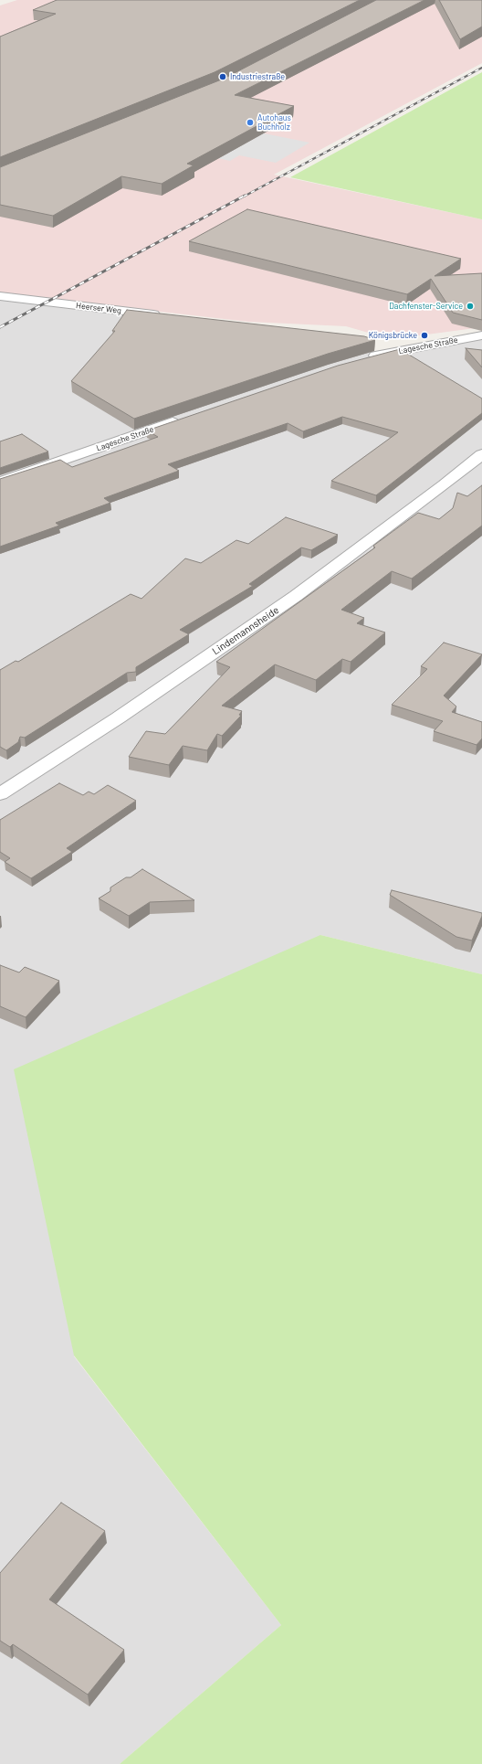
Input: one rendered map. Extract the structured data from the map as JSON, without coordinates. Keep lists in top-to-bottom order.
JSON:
{
  "streets": {
    "street": ["Heerser Weg", "Lagesche Straße", "Lindemannsheide"]
  },
  "places": [
    "Industriestraße",
    "Autohaus Buchholz",
    "Dachfenster-Service",
    "Königsbrücke"
  ]
}
